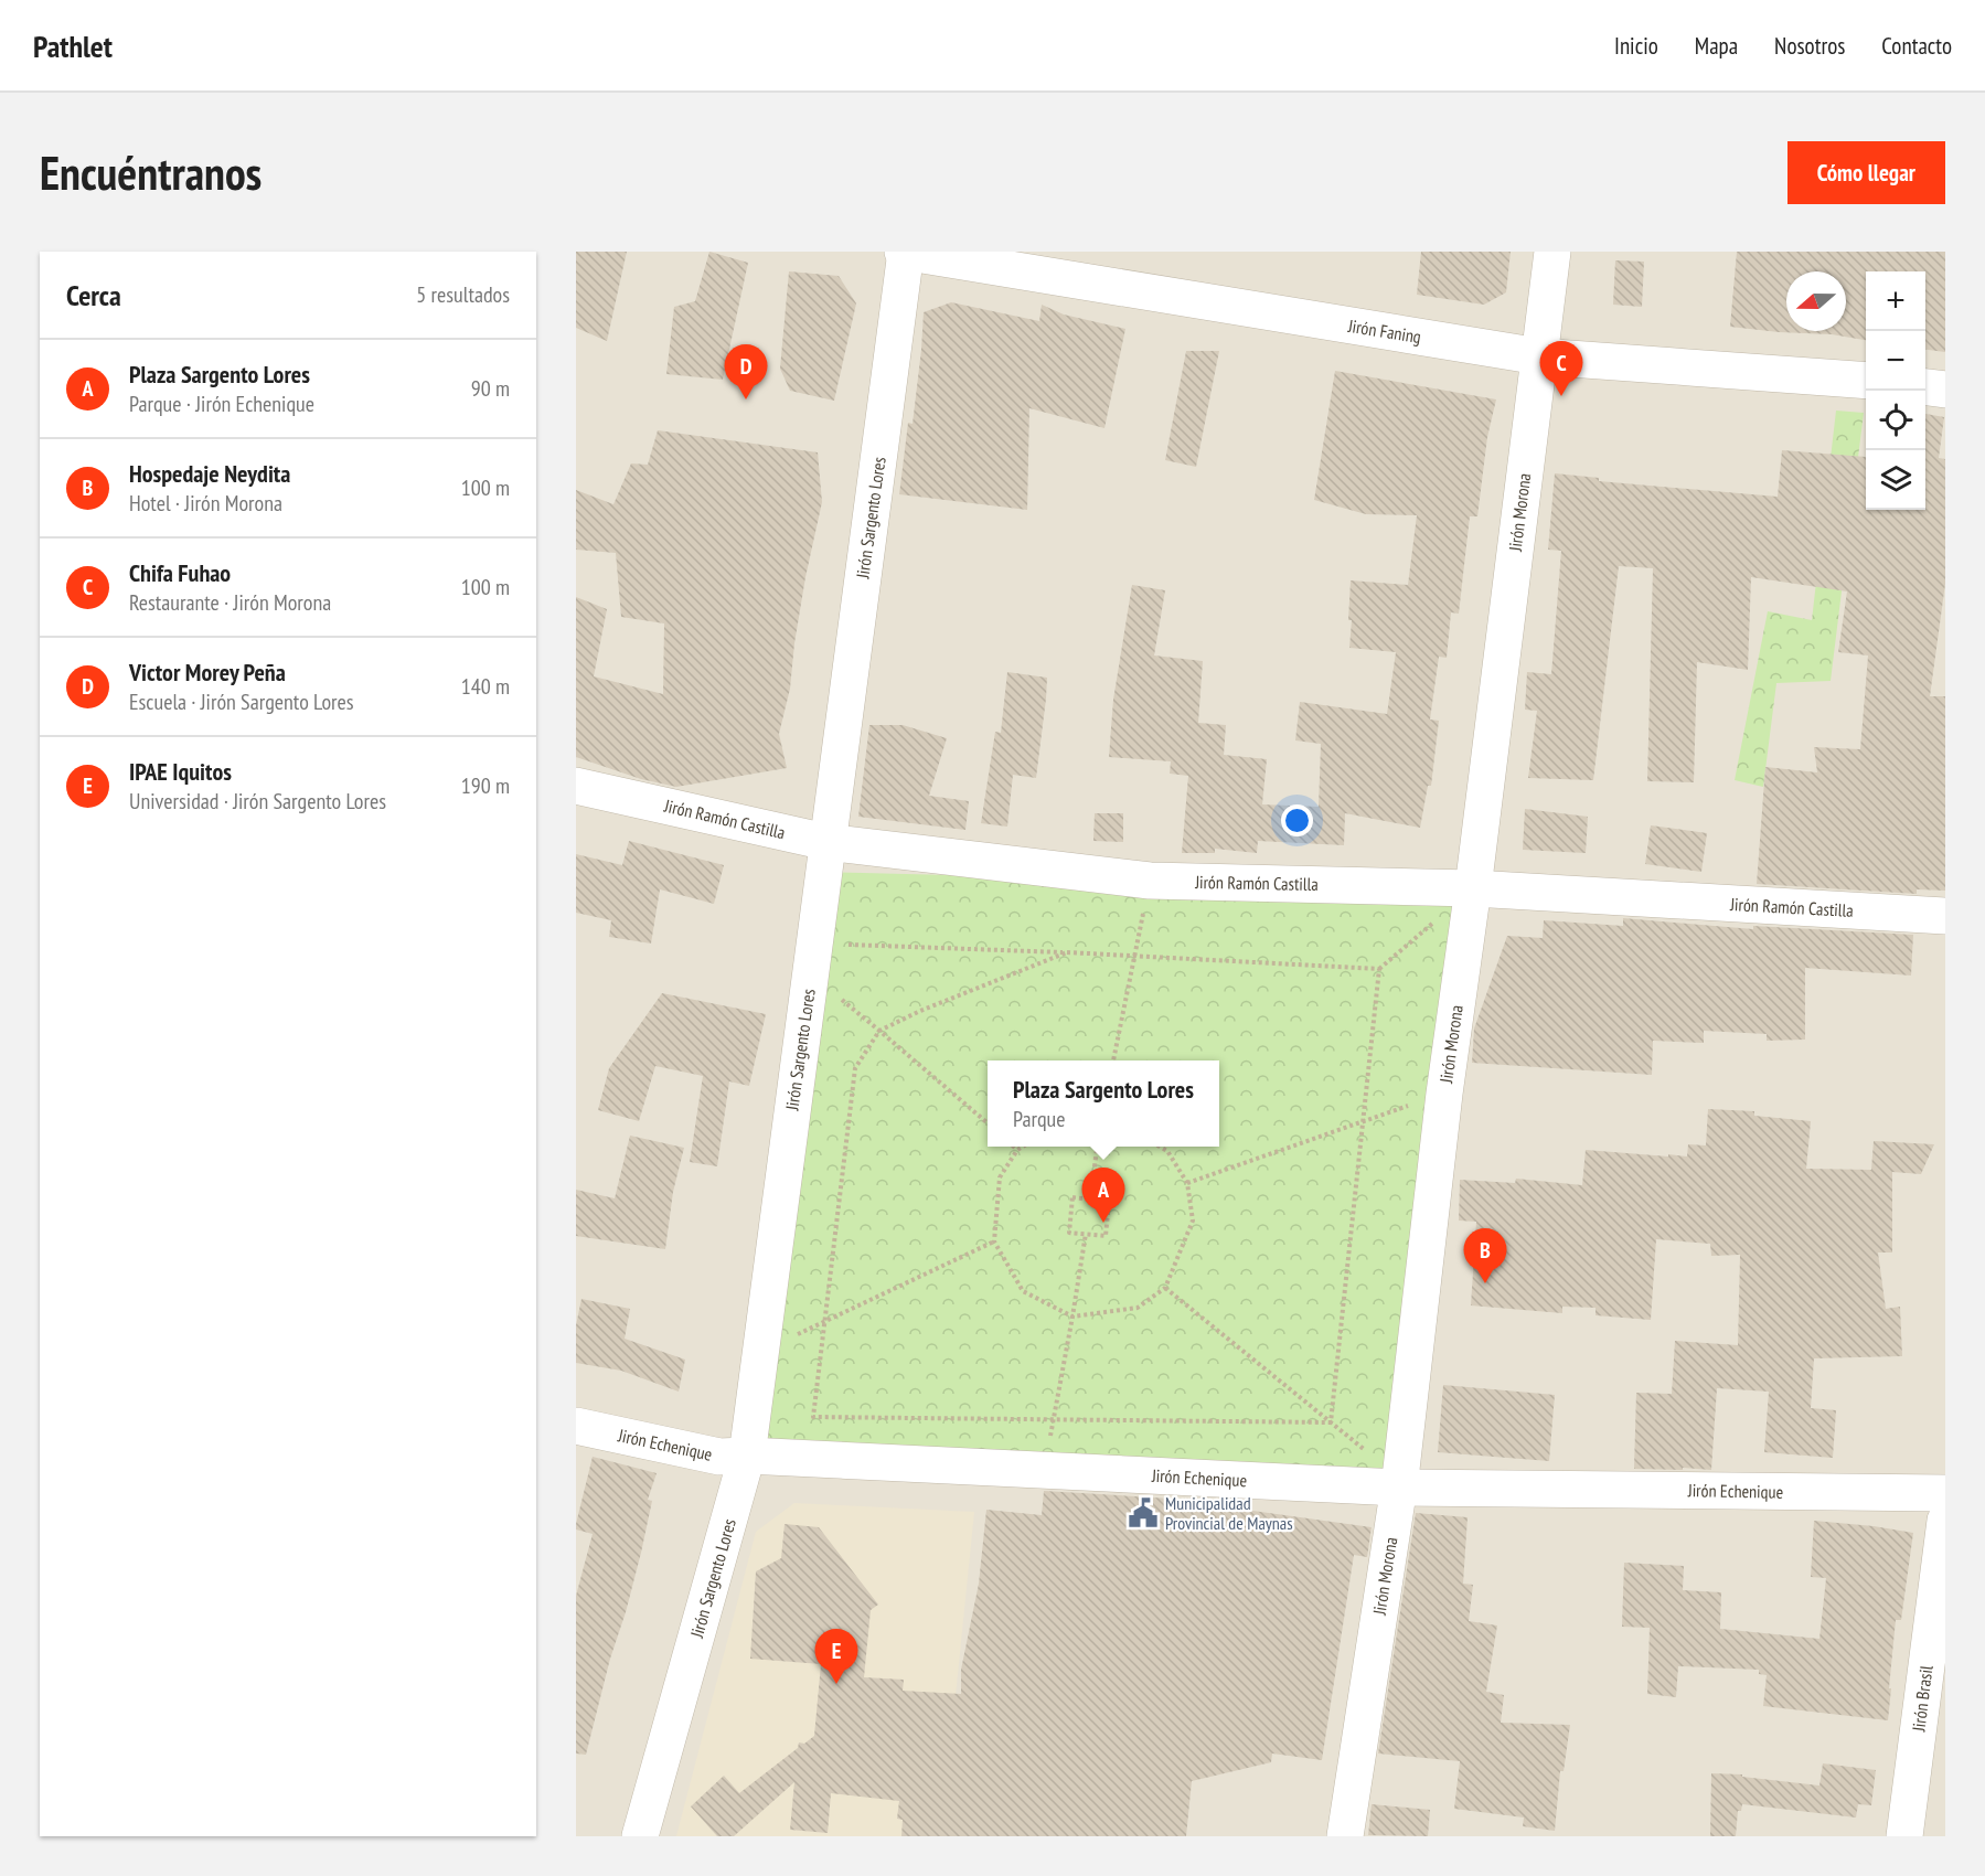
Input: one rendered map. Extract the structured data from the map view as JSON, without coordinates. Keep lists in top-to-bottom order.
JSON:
{
  "streets": {
    "street": [
      "Jirón Faning",
      "Jirón Morona",
      "Jirón Sargento Lores",
      "Jirón Ramón Castilla",
      "Jirón Echenique",
      "Jirón Brasil"
    ]
  },
  "crossings": [
    ["Jirón Faning", "Jirón Morona"],
    ["Jirón Faning", "Jirón Sargento Lores"],
    ["Jirón Morona", "Jirón Ramón Castilla"],
    ["Jirón Morona", "Jirón Echenique"],
    ["Jirón Sargento Lores", "Jirón Ramón Castilla"],
    ["Jirón Sargento Lores", "Jirón Echenique"]
  ],
  "places": {
    "public building": ["Municipalidad Provincial de Maynas"]
  },
  "north": "left",
  "page": {
    "header": "Pathlet",
    "nav": [
      "Inicio",
      "Mapa",
      "Nosotros",
      "Contacto"
    ],
    "buttons": "Cómo llegar",
    "title": "Encuéntranos",
    "heading": ["Cerca", "5 resultados"],
    "map_buttons": ["+", "−"],
    "list": [
      {
        "mark": "A",
        "name": "Plaza Sargento Lores",
        "note": "Parque · Jirón Echenique",
        "value": "90 m"
      },
      {
        "mark": "B",
        "name": "Hospedaje Neydita",
        "note": "Hotel · Jirón Morona",
        "value": "100 m"
      },
      {
        "mark": "C",
        "name": "Chifa Fuhao",
        "note": "Restaurante · Jirón Morona",
        "value": "100 m"
      },
      {
        "mark": "D",
        "name": "Victor Morey Peña",
        "note": "Escuela · Jirón Sargento Lores",
        "value": "140 m"
      },
      {
        "mark": "E",
        "name": "IPAE Iquitos",
        "note": "Universidad · Jirón Sargento Lores",
        "value": "190 m"
      }
    ],
    "pins": [
      "C",
      "D",
      "A",
      "B",
      "E"
    ],
    "popup": ["Plaza Sargento Lores", "Parque"]
  }
}
